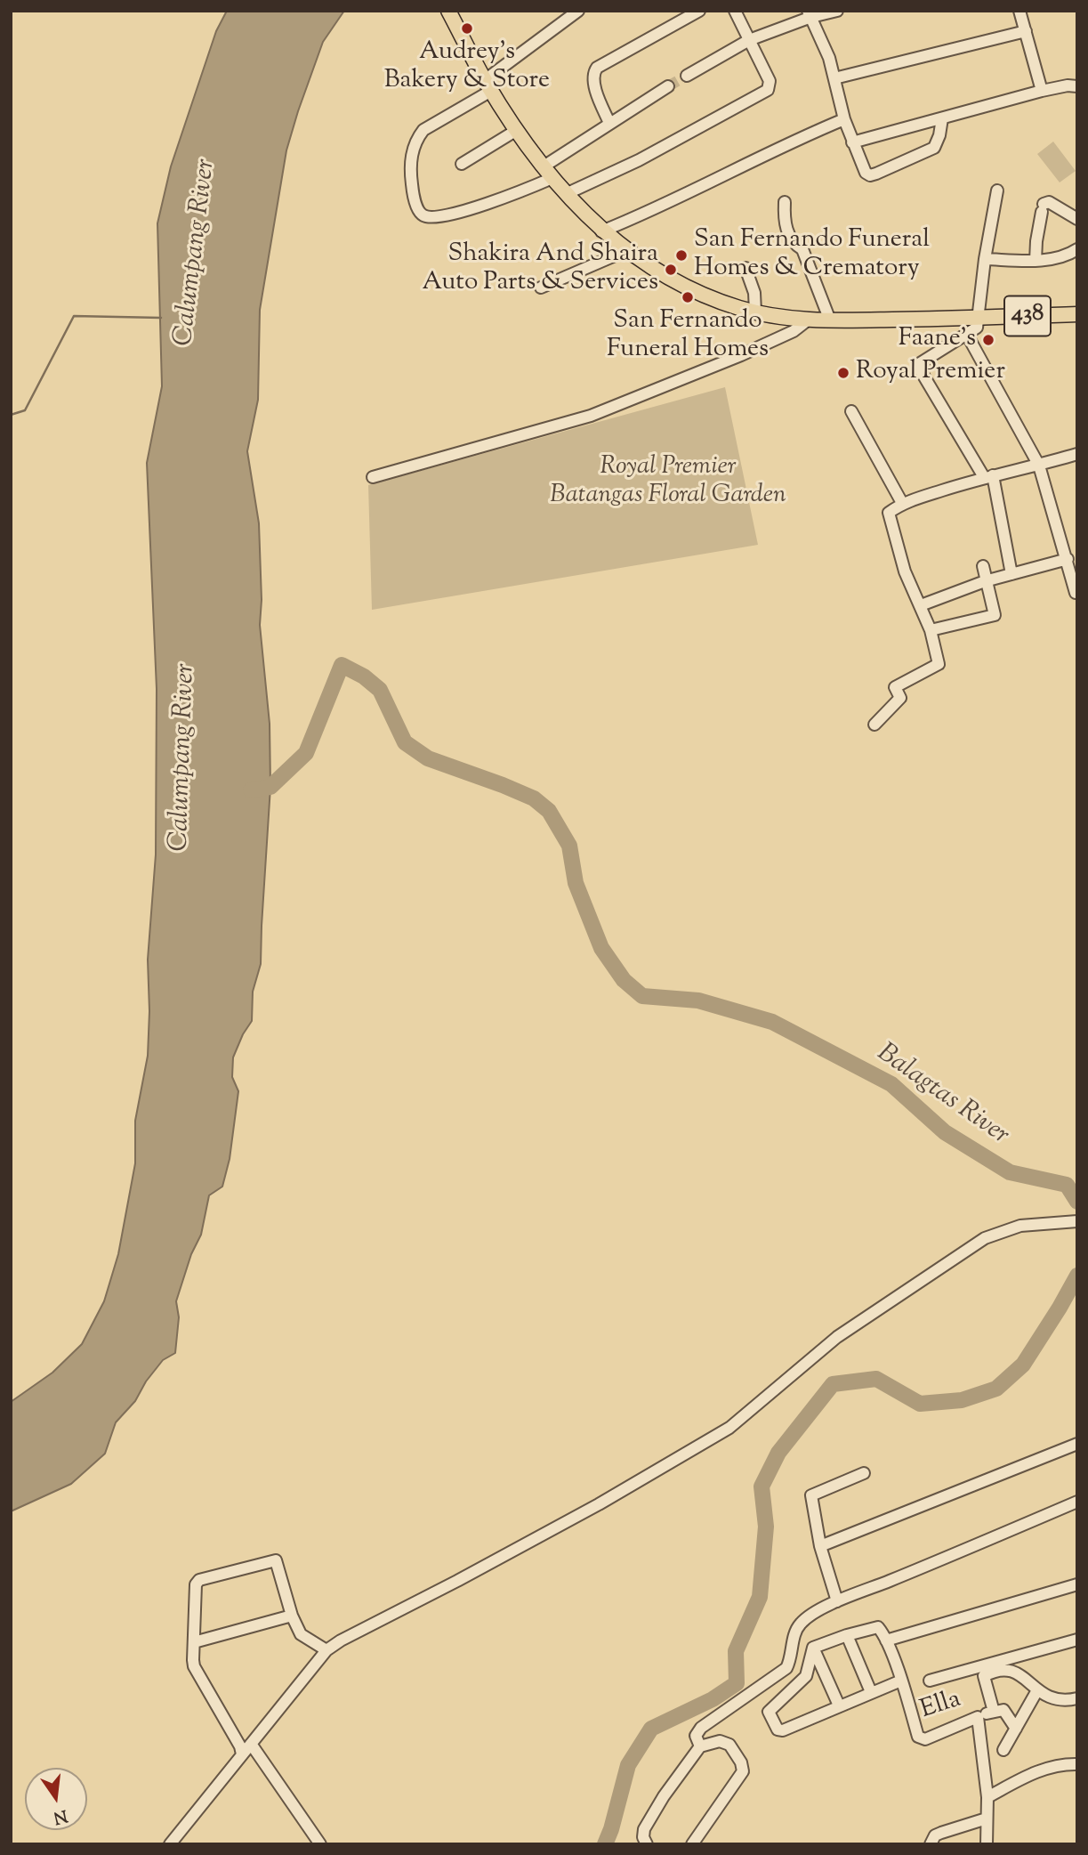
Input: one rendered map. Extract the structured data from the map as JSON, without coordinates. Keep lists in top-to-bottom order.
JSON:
{
  "streets": {
    "main road": ["438"],
    "street": ["Ella"]
  },
  "water": ["Calumpang River", "Balagtas River"],
  "parks": ["Royal Premier Batangas Floral Garden"],
  "places": [
    "Audrey's Bakery & Store",
    "San Fernando Funeral Homes & Crematory",
    "Shakira And Shaira Auto Parts & Services",
    "San Fernando Funeral Homes",
    "Faane's",
    "Royal Premier"
  ],
  "north": "bottom"
}
